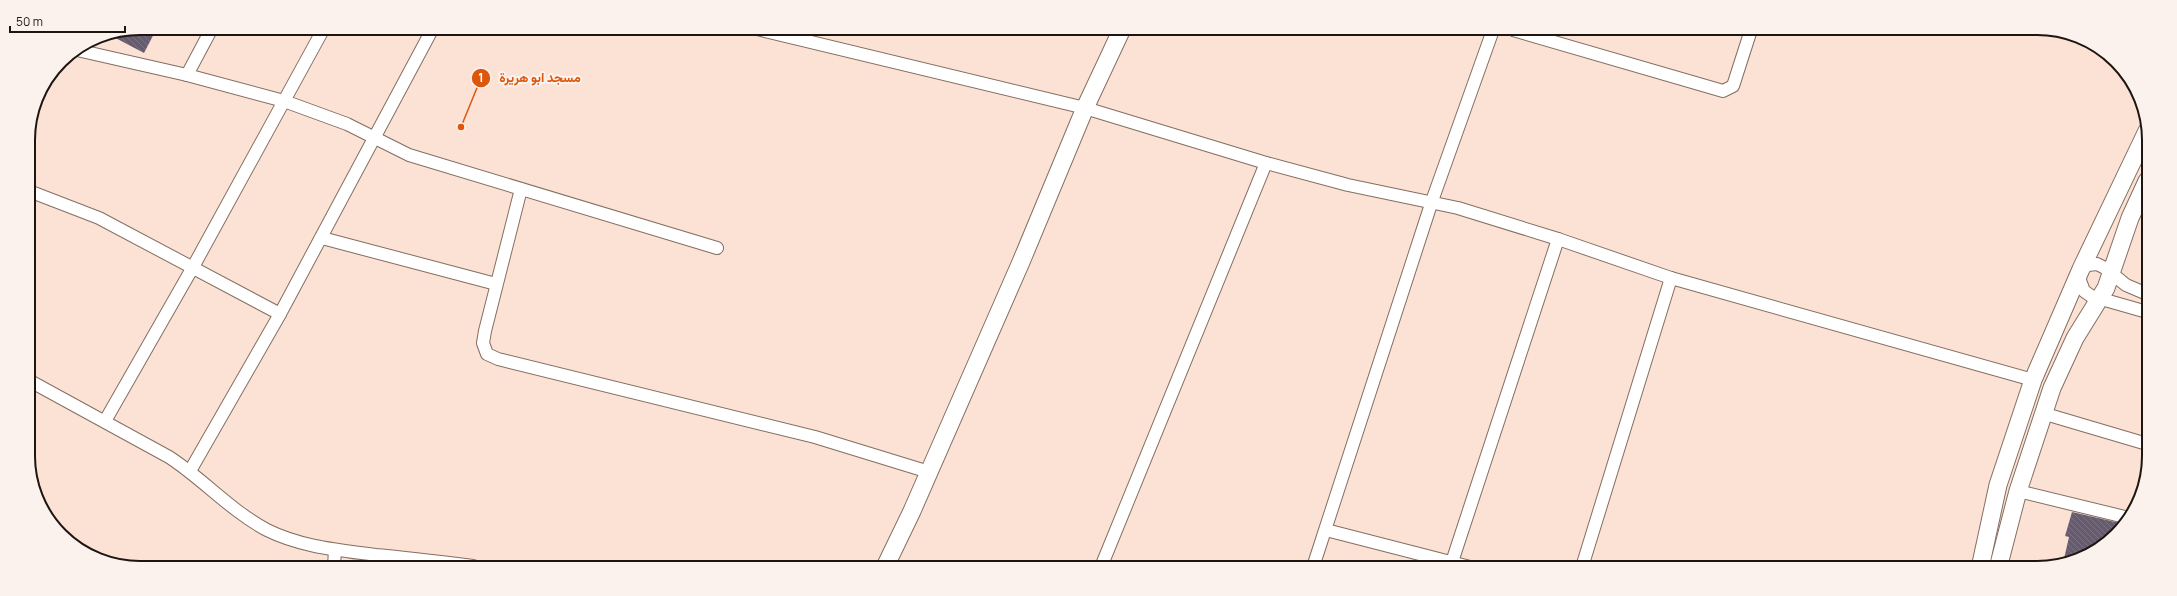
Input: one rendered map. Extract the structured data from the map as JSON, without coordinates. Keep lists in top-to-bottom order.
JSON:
{
  "places": ["مسجد ابو هريرة"],
  "scale_bar": "50 m"
}
